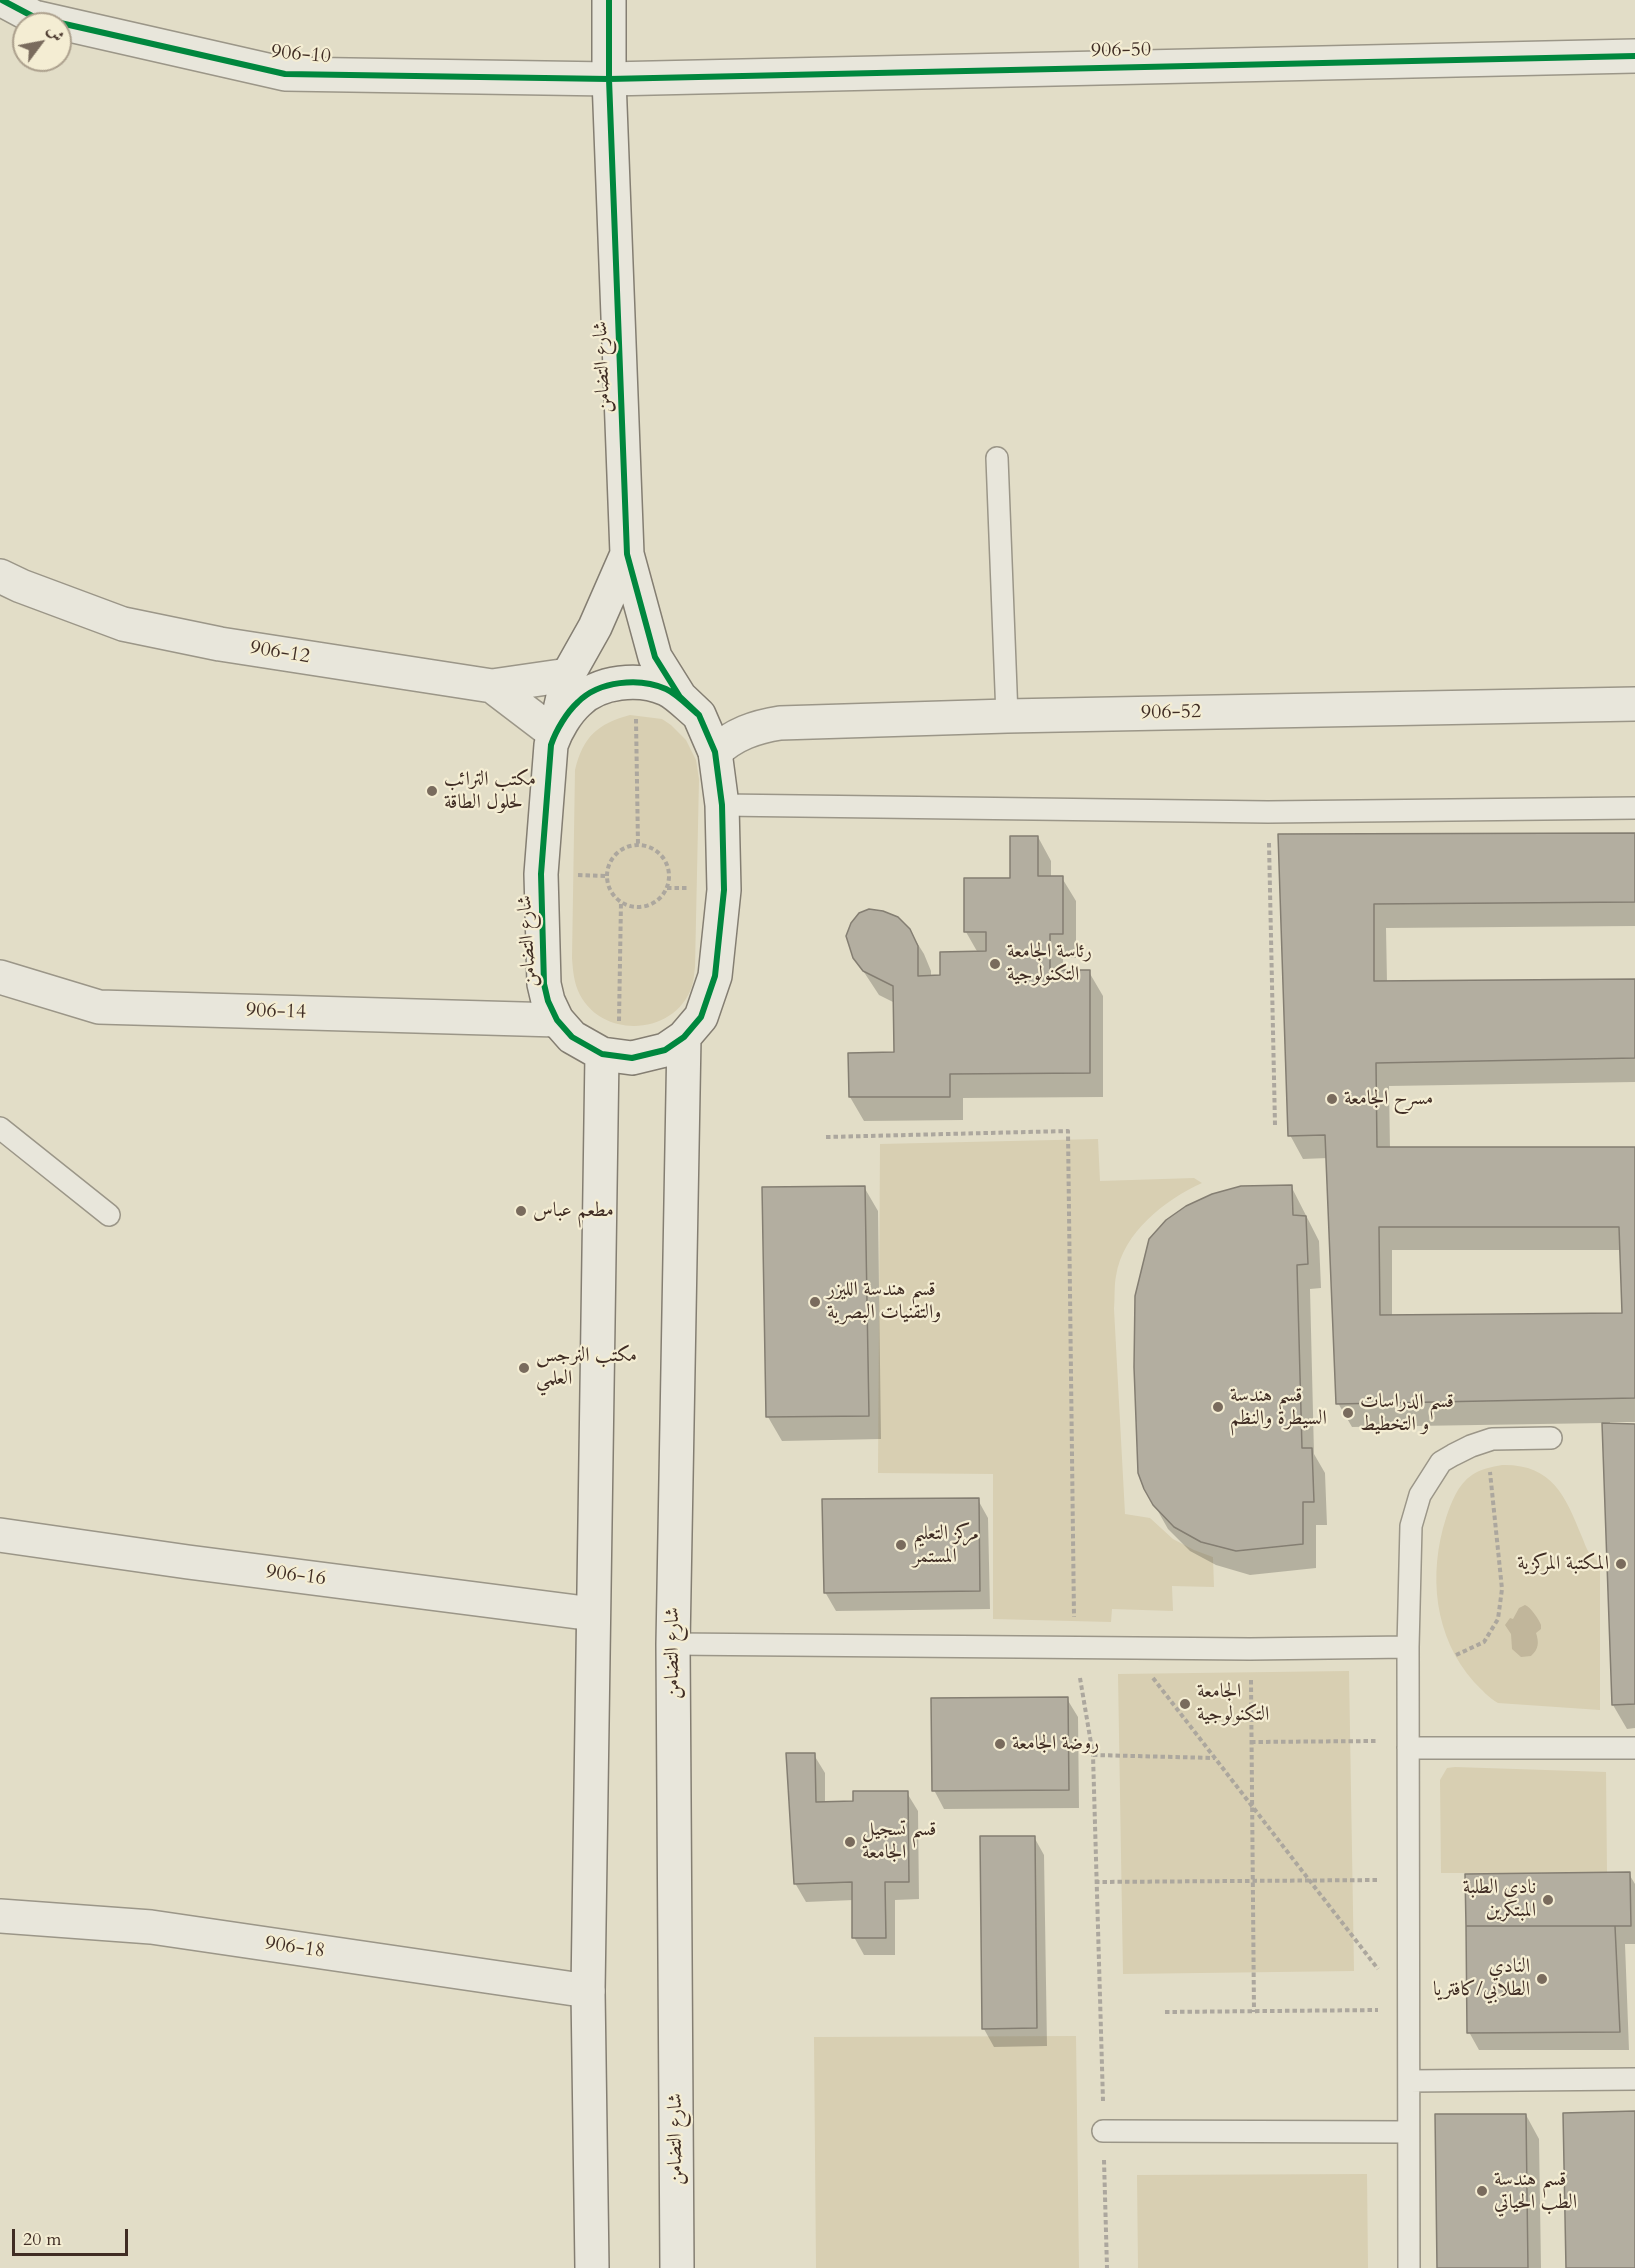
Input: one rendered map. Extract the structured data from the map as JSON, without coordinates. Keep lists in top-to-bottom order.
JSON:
{
  "streets": {
    "street": [
      "906-50",
      "906-10",
      "شارع التضامن",
      "906-12",
      "906-52",
      "906-14",
      "906-16",
      "906-18"
    ]
  },
  "crossings": [
    ["906-50", "906-10"],
    ["906-50", "شارع التضامن"],
    ["906-10", "شارع التضامن"],
    ["شارع التضامن", "906-12"],
    ["شارع التضامن", "906-52"],
    ["شارع التضامن", "906-14"]
  ],
  "places": [
    "مكتب الترائب لحلول الطاقة",
    "رئاسة الجامعة التكنولوجية",
    "مسرح الجامعة",
    "مطعم عباس",
    "قسم هندسة الليزر والتقنيات البصرية",
    "مكتب النرجس العلمي",
    "قسم هندسة السيطرة والنظم",
    "قسم الدراسات و التخطيط",
    "مركز التعليم المستمر",
    "المكتبة المركزية",
    "الجامعة التكنولوجية",
    "روضة الجامعة",
    "قسم تسجيل الجامعة",
    "نادي الطلبة المبتكرين",
    "النادي الطلابي/كافتريا",
    "قسم هندسة الطب الحياتي"
  ],
  "scale_bar": "20 m",
  "north": "top right"
}
